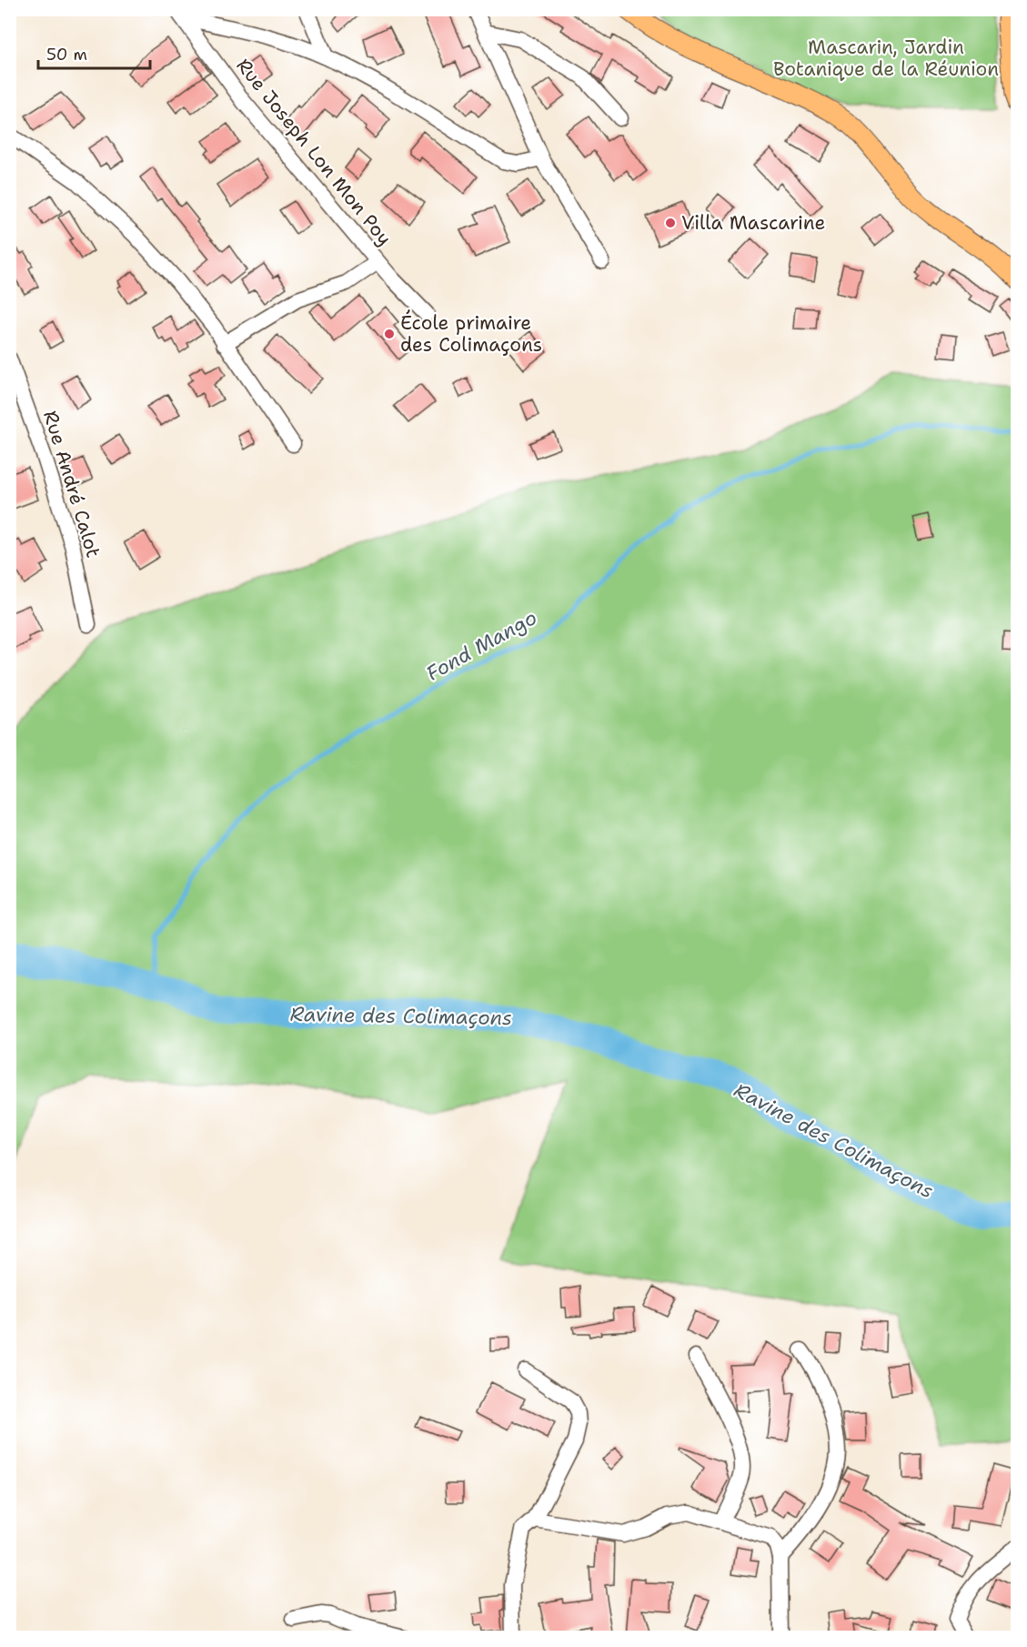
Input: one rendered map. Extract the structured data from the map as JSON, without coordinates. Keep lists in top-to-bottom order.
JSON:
{
  "streets": {
    "street": ["Rue Joseph Lon Mon Poy", "Rue André Calot"]
  },
  "water": ["Fond Mango", "Ravine des Colimaçons"],
  "parks": ["Mascarin, Jardin Botanique de la Réunion"],
  "places": ["Villa Mascarine", "École primaire des Colimaçons"],
  "scale_bar": "50 m"
}
